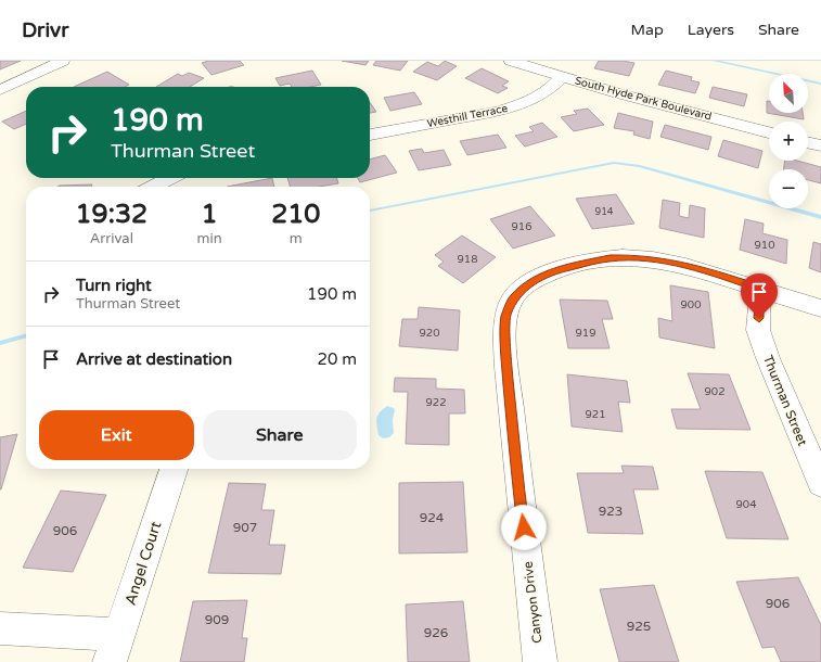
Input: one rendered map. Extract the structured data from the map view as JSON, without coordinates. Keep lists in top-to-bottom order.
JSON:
{
  "streets": {
    "street": [
      "South Hyde Park Boulevard",
      "Westhill Terrace",
      "Thurman Street",
      "Angel Court",
      "Canyon Drive"
    ]
  },
  "crossings": [
    ["South Hyde Park Boulevard", "Westhill Terrace"],
    ["Thurman Street", "Canyon Drive"]
  ],
  "house_numbers": [
    "914",
    "916",
    "910",
    "918",
    "900",
    "920",
    "919",
    "902",
    "922",
    "921",
    "904",
    "923",
    "924",
    "907",
    "906",
    "906",
    "909",
    "925",
    "926"
  ],
  "north": "top left",
  "page": {
    "header": "Drivr",
    "nav": ["Map", "Layers", "Share"],
    "map_buttons": ["+", "−"],
    "turn": ["190 m", "Thurman Street"],
    "eta": [
      "19:32",
      "Arrival",
      "1",
      "min",
      "210",
      "m"
    ],
    "list": [
      {
        "name": "Turn right",
        "note": "Thurman Street",
        "value": "190 m"
      },
      {
        "name": "Arrive at destination",
        "value": "20 m"
      }
    ],
    "buttons": ["Exit", "Share"]
  }
}
